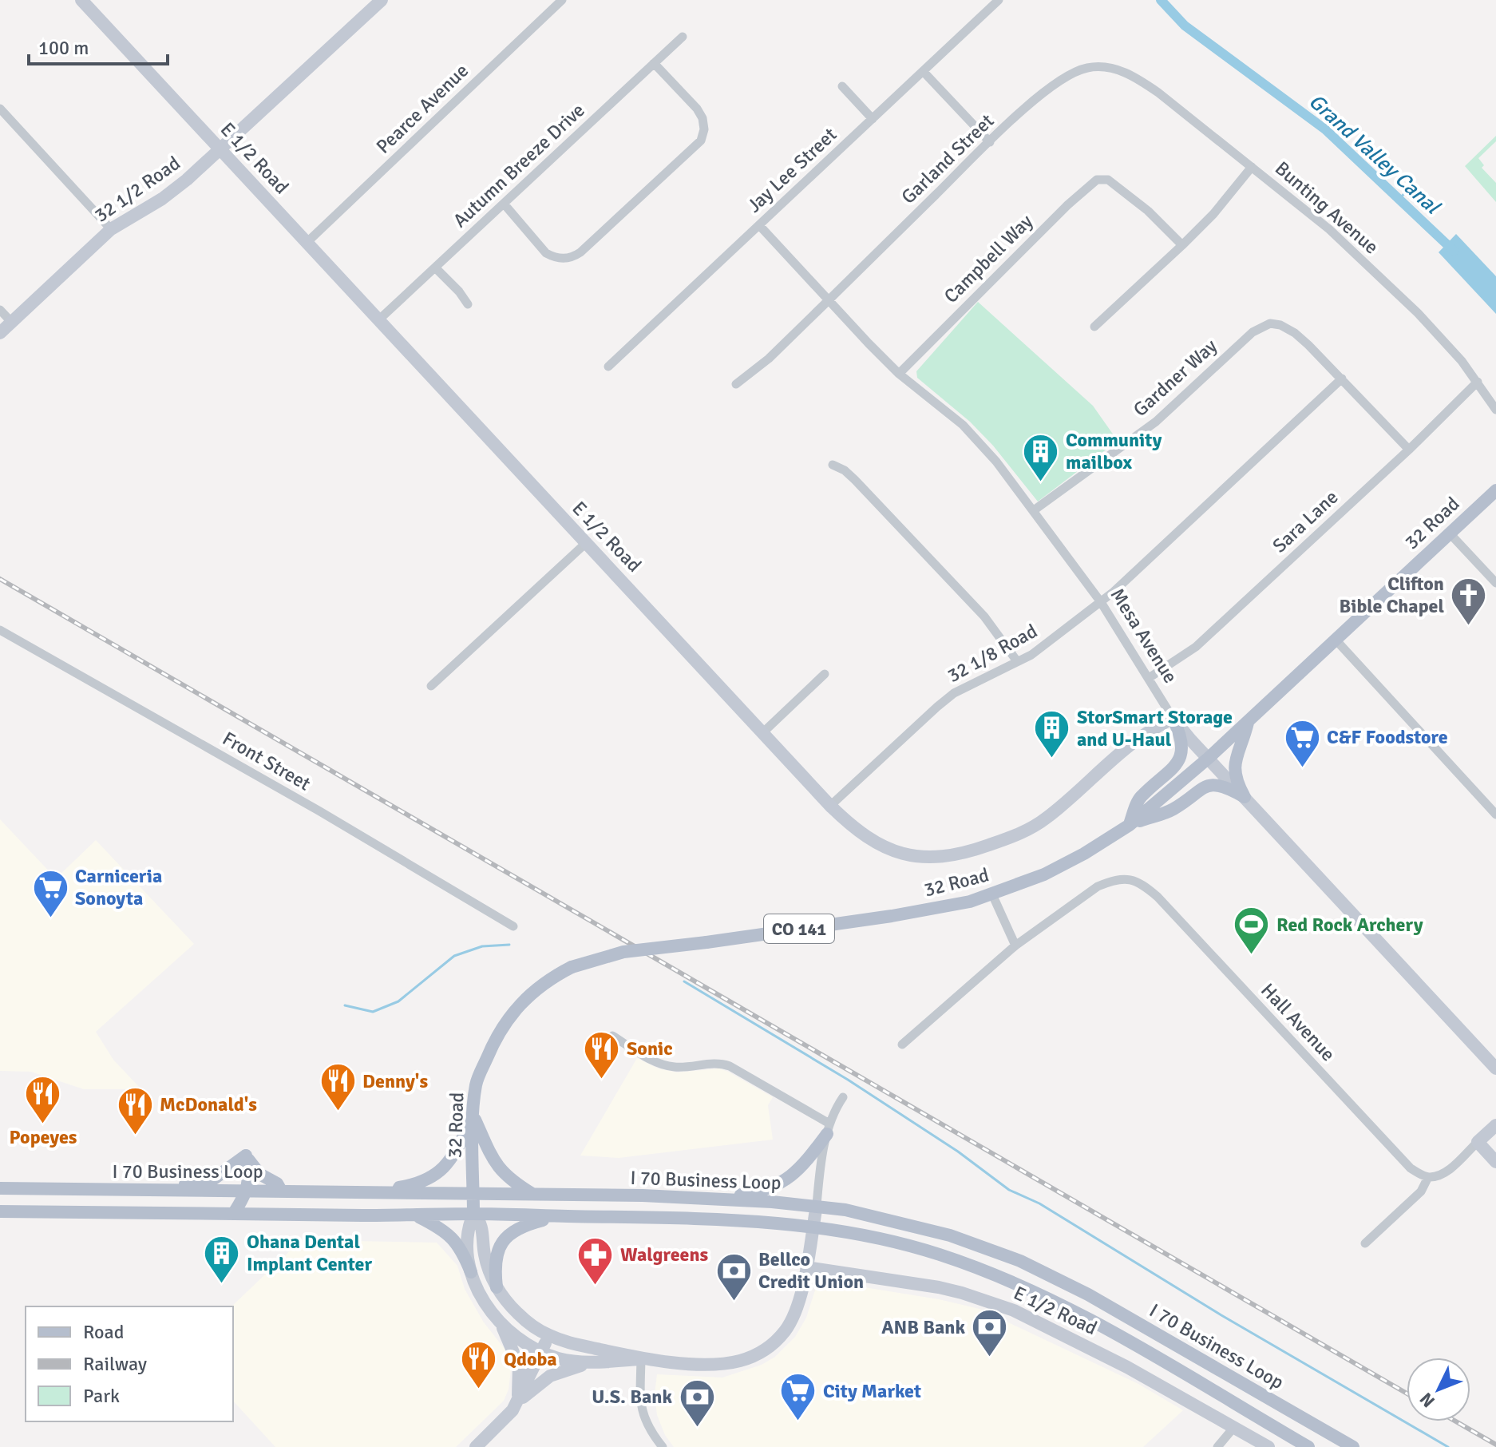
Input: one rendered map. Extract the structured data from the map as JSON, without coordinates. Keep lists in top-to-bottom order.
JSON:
{
  "streets": {
    "main road": ["32 Road", "CO 141", "I 70 Business Loop"],
    "street": [
      "Pearce Avenue",
      "E 1/2 Road",
      "Garland Street",
      "Autumn Breeze Drive",
      "Jay Lee Street",
      "32 1/2 Road",
      "Bunting Avenue",
      "Campbell Way",
      "Gardner Way",
      "Sara Lane",
      "Mesa Avenue",
      "32 1/8 Road",
      "Front Street",
      "Hall Avenue"
    ]
  },
  "crossings": [
    ["Pearce Avenue", "E 1/2 Road"],
    ["E 1/2 Road", "Autumn Breeze Drive"],
    ["E 1/2 Road", "32 1/2 Road"],
    ["E 1/2 Road", "32 Road"],
    ["E 1/2 Road", "Mesa Avenue"],
    ["E 1/2 Road", "32 1/8 Road"],
    ["Garland Street", "Bunting Avenue"],
    ["Garland Street", "Mesa Avenue"],
    ["Jay Lee Street", "Mesa Avenue"],
    ["Bunting Avenue", "Sara Lane"],
    ["Campbell Way", "Mesa Avenue"],
    ["Gardner Way", "Mesa Avenue"],
    ["Gardner Way", "32 1/8 Road"],
    ["Sara Lane", "Mesa Avenue"],
    ["32 Road", "Mesa Avenue"],
    ["32 Road", "I 70 Business Loop"],
    ["Mesa Avenue", "32 1/8 Road"]
  ],
  "water": ["Grand Valley Canal"],
  "places": {
    "building": ["Community mailbox", "StorSmart Storage and U-Haul", "Ohana Dental Implant Center"],
    "church": ["Clifton Bible Chapel"],
    "supermarket": ["C&F Foodstore", "Carniceria Sonoyta", "City Market"],
    "sports": ["Red Rock Archery"],
    "restaurant": [
      "Sonic",
      "Denny's",
      "Popeyes",
      "McDonald's",
      "Qdoba"
    ],
    "pharmacy": ["Walgreens"],
    "bank": ["Bellco Credit Union", "ANB Bank", "U.S. Bank"]
  },
  "legend": ["Road", "Railway", "Park"],
  "scale_bar": "100 m",
  "north": "bottom left"
}
